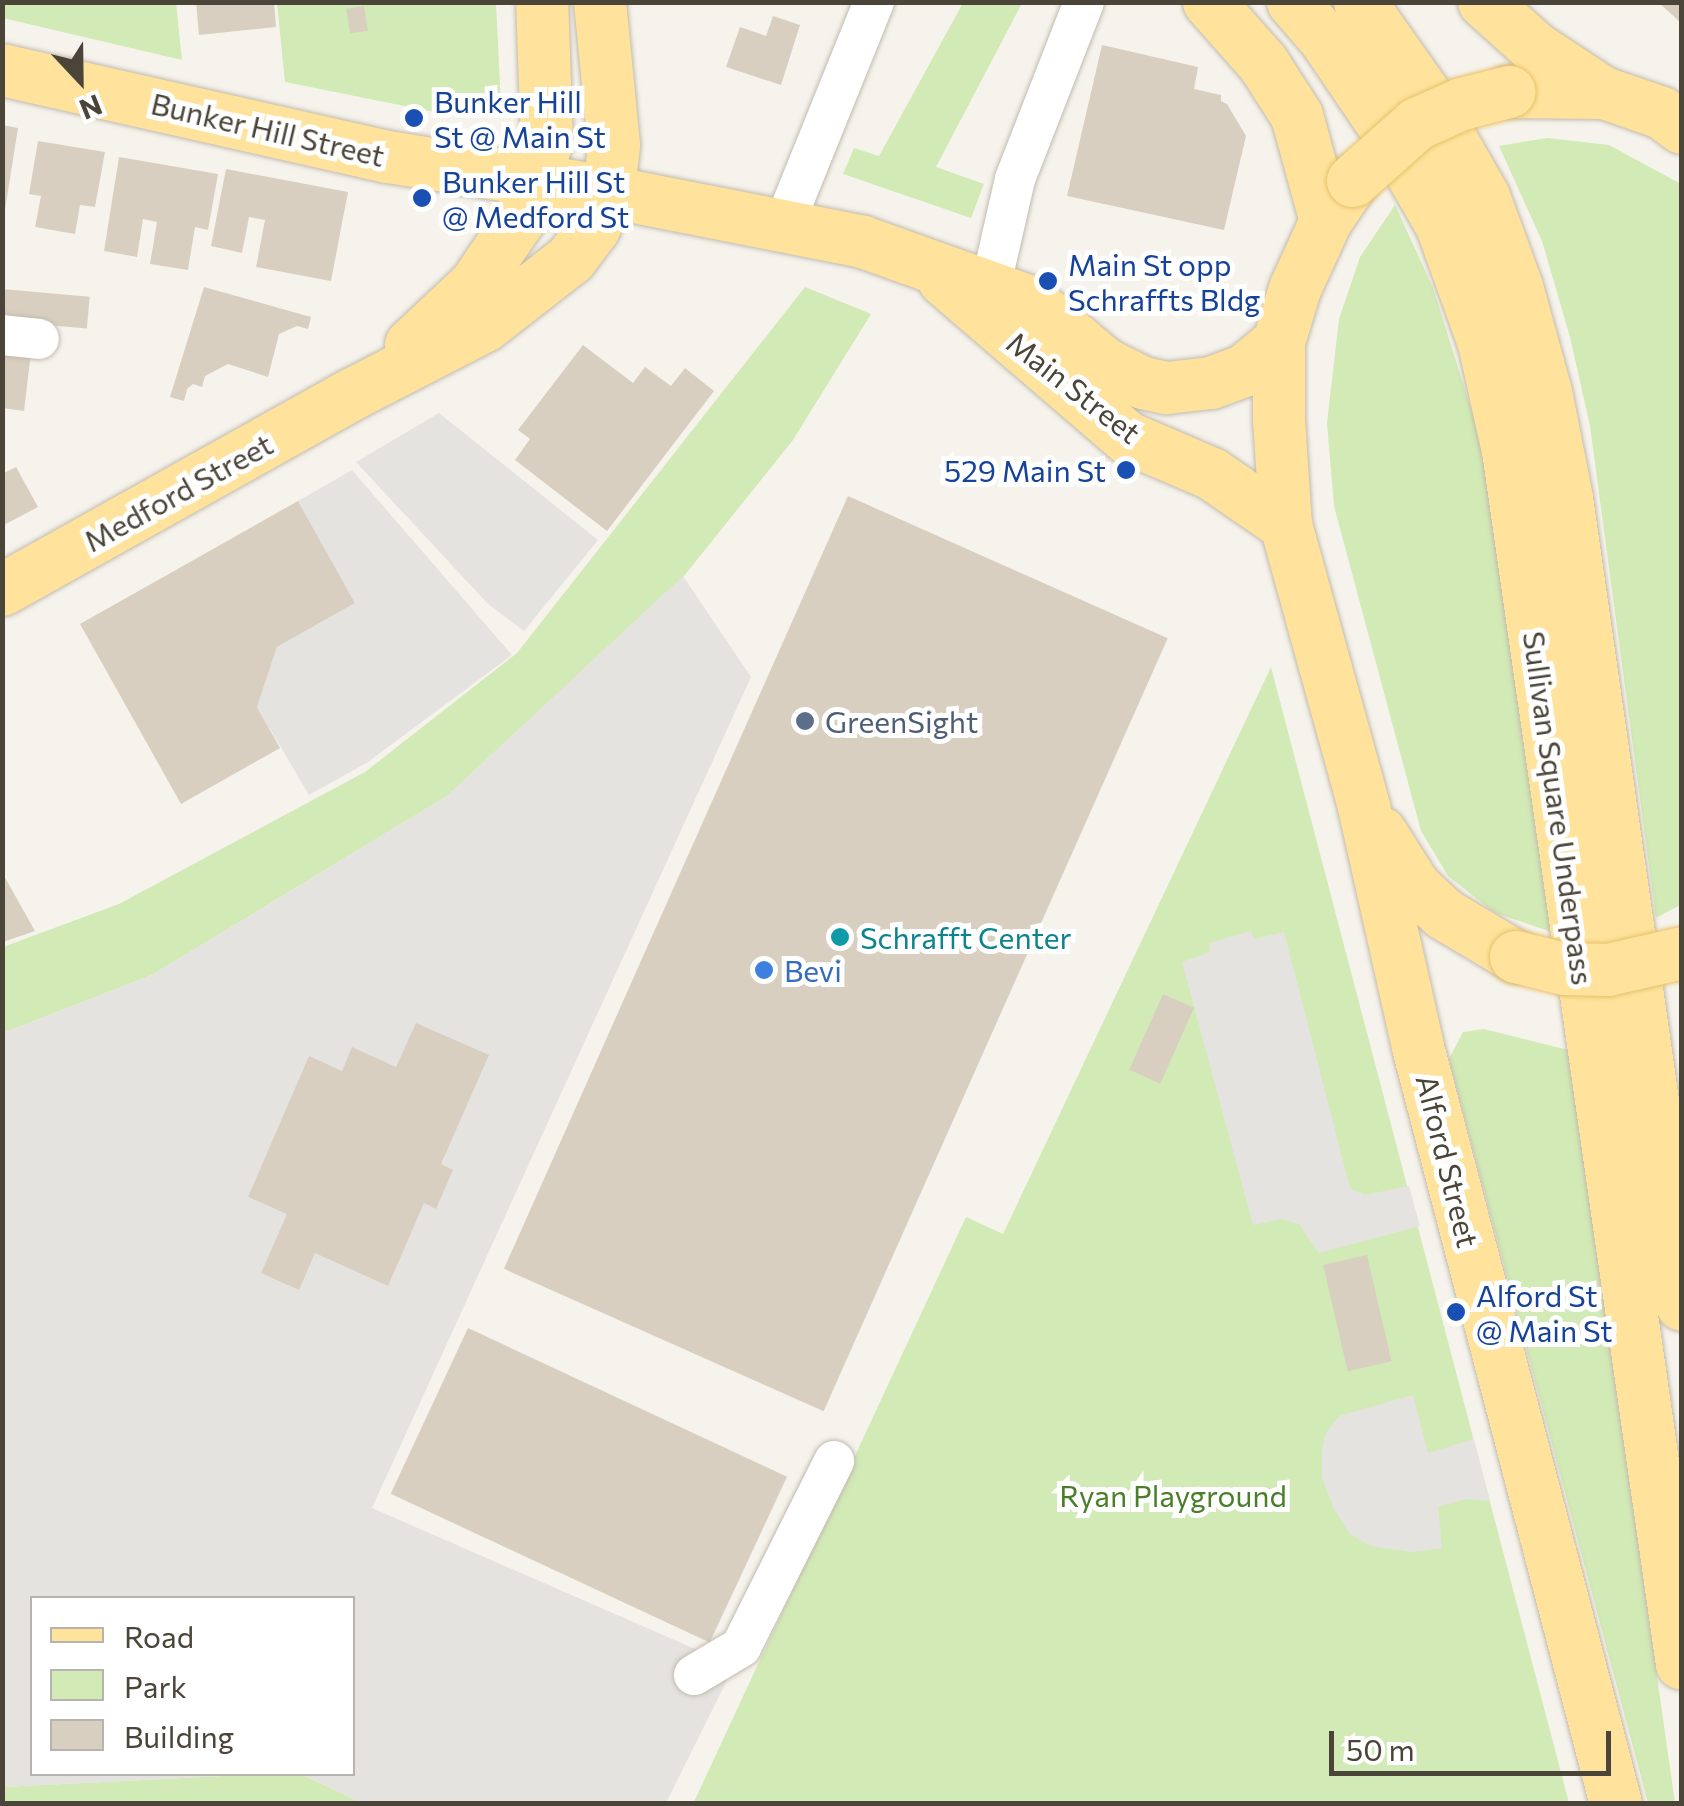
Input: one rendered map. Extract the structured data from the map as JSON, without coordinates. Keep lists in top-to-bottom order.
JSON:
{
  "streets": {
    "main road": [
      "Bunker Hill Street",
      "Main Street",
      "Medford Street",
      "Sullivan Square Underpass",
      "Alford Street"
    ]
  },
  "crossings": [
    ["Bunker Hill Street", "Main Street"],
    ["Bunker Hill Street", "Medford Street"],
    ["Main Street", "Medford Street"],
    ["Main Street", "Alford Street"]
  ],
  "parks": ["Ryan Playground"],
  "places": [
    "Bunker Hill St @ Main St",
    "Bunker Hill St @ Medford St",
    "Main St opp Schraffts Bldg",
    "529 Main St",
    "GreenSight",
    "Schrafft Center",
    "Bevi",
    "Alford St @ Main St"
  ],
  "legend": ["Road", "Park", "Building"],
  "scale_bar": "50 m",
  "north": "bottom"
}
